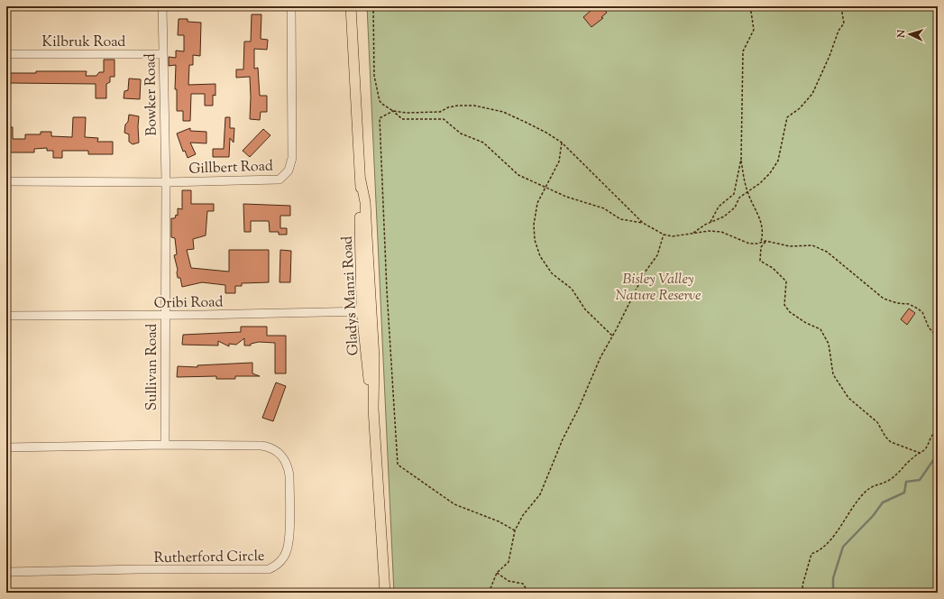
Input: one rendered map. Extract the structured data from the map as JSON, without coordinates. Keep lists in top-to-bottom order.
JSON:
{
  "streets": {
    "main road": ["Gladys Manzi Road"],
    "street": [
      "Kilbruk Road",
      "Bowker Road",
      "Gillbert Road",
      "Oribi Road",
      "Sullivan Road",
      "Rutherford Circle"
    ]
  },
  "crossings": [
    ["Kilbruk Road", "Bowker Road"],
    ["Bowker Road", "Gillbert Road"],
    ["Bowker Road", "Sullivan Road"],
    ["Gillbert Road", "Sullivan Road"],
    ["Gladys Manzi Road", "Oribi Road"],
    ["Oribi Road", "Sullivan Road"],
    ["Sullivan Road", "Rutherford Circle"]
  ],
  "parks": ["Bisley Valley Nature Reserve"],
  "north": "left"
}
